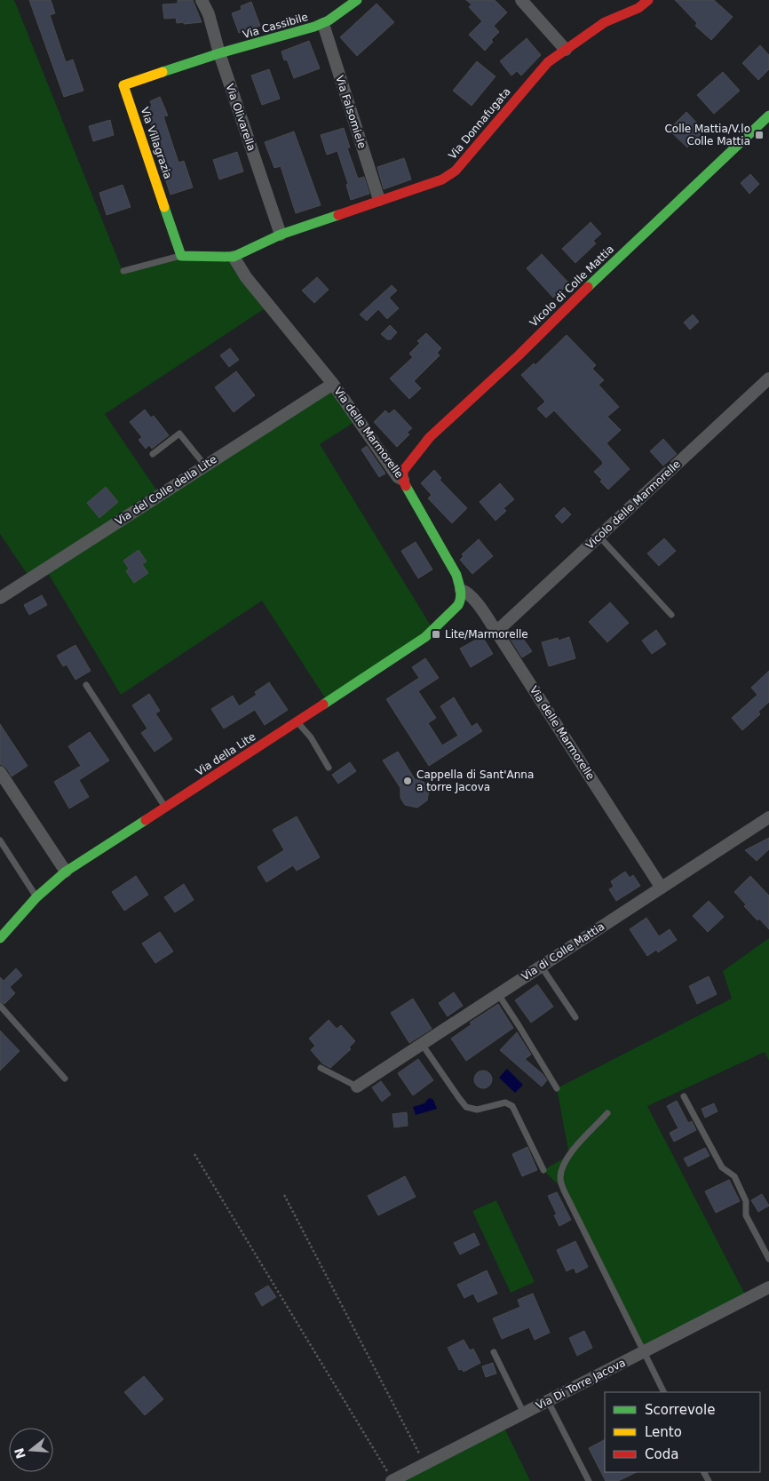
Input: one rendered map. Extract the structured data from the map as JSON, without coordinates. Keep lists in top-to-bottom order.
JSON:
{
  "streets": {
    "street": [
      "Via Cassibile",
      "Via Falsomiele",
      "Via Olivarella",
      "Via Donnafugata",
      "Via Villagrazia",
      "Vicolo di Colle Mattia",
      "Via delle Marmorelle",
      "Via del Colle della Lite",
      "Vicolo delle Marmorelle",
      "Via della Lite",
      "Via di Colle Mattia",
      "Via Di Torre Jacova"
    ]
  },
  "crossings": [
    ["Via Cassibile", "Via Falsomiele"],
    ["Via Cassibile", "Via Olivarella"],
    ["Via Cassibile", "Via Villagrazia"],
    ["Via Falsomiele", "Via Donnafugata"],
    ["Via Olivarella", "Via Donnafugata"],
    ["Via Olivarella", "Via Villagrazia"],
    ["Via Donnafugata", "Via delle Marmorelle"],
    ["Vicolo di Colle Mattia", "Via delle Marmorelle"],
    ["Via delle Marmorelle", "Via del Colle della Lite"],
    ["Via delle Marmorelle", "Vicolo delle Marmorelle"],
    ["Via delle Marmorelle", "Via della Lite"],
    ["Via delle Marmorelle", "Via di Colle Mattia"]
  ],
  "places": {
    "transit": ["Colle Mattia/V.lo Colle Mattia", "Lite/Marmorelle"],
    "other": ["Cappella di Sant'Anna a torre Jacova"]
  },
  "legend": ["Scorrevole", "Lento", "Coda"],
  "north": "left"
}
